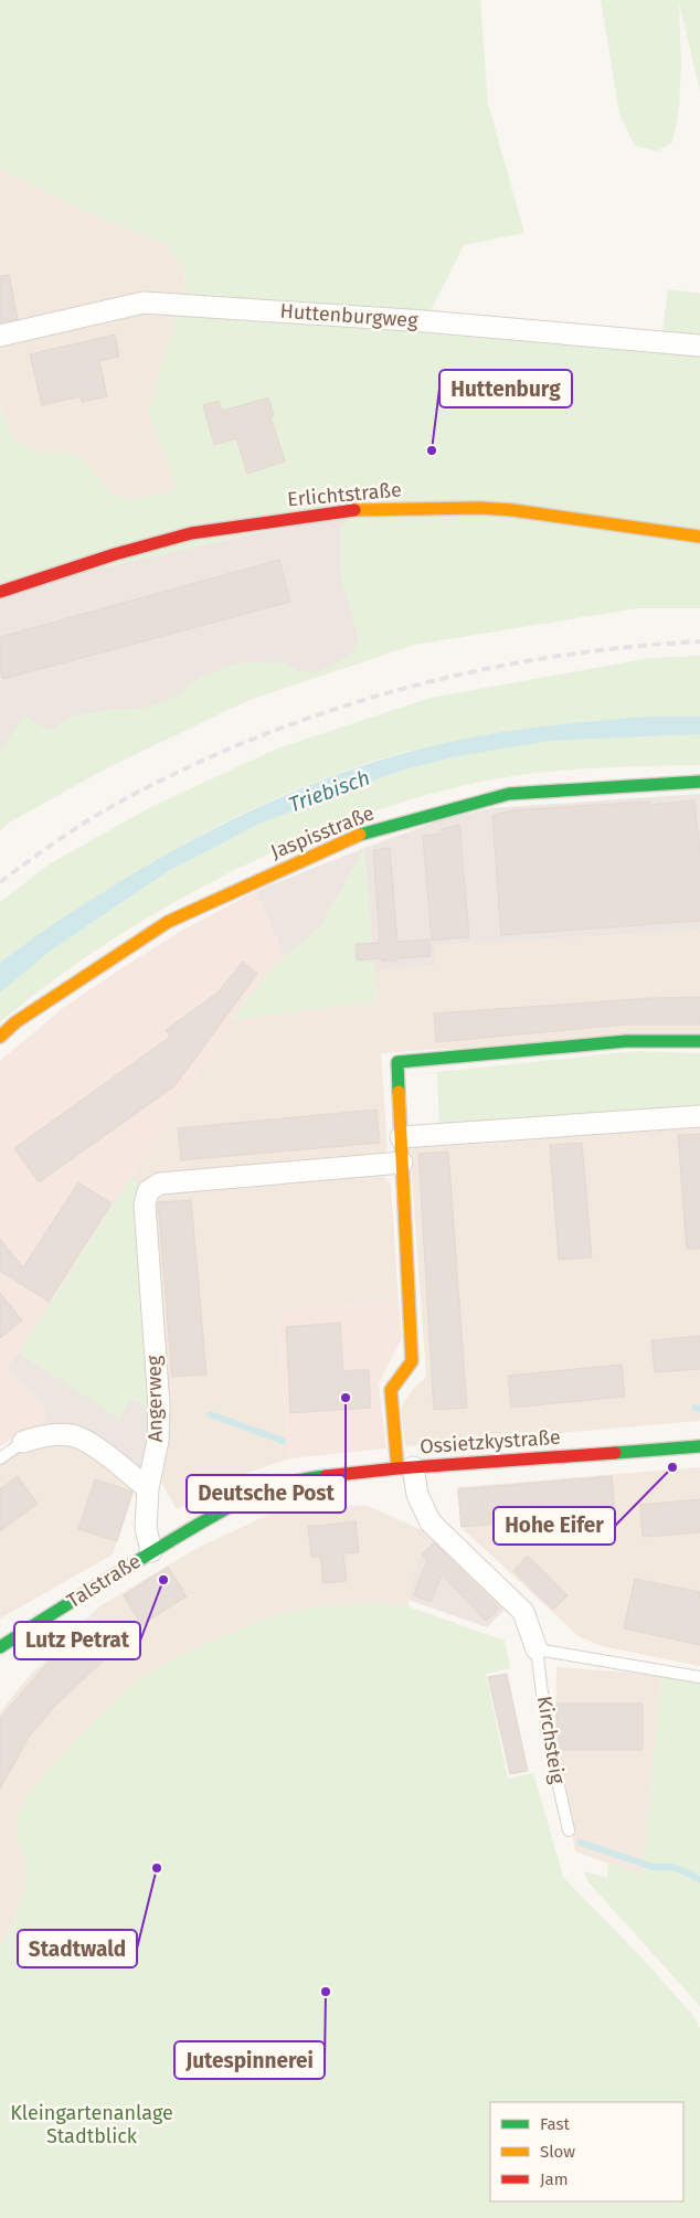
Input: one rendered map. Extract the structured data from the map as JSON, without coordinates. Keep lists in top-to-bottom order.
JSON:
{
  "streets": {
    "street": [
      "Huttenburgweg",
      "Erlichtstraße",
      "Jaspisstraße",
      "Angerweg",
      "Ossietzkystraße",
      "Talstraße"
    ],
    "lane": ["Kirchsteig"]
  },
  "crossings": [
    ["Angerweg", "Talstraße"],
    ["Ossietzkystraße", "Talstraße"]
  ],
  "water": ["Triebisch"],
  "parks": ["Kleingartenanlage Stadtblick"],
  "places": [
    "Huttenburg",
    "Deutsche Post",
    "Hohe Eifer",
    "Lutz Petrat",
    "Stadtwald",
    "Jutespinnerei"
  ],
  "legend": ["Fast", "Slow", "Jam"]
}
